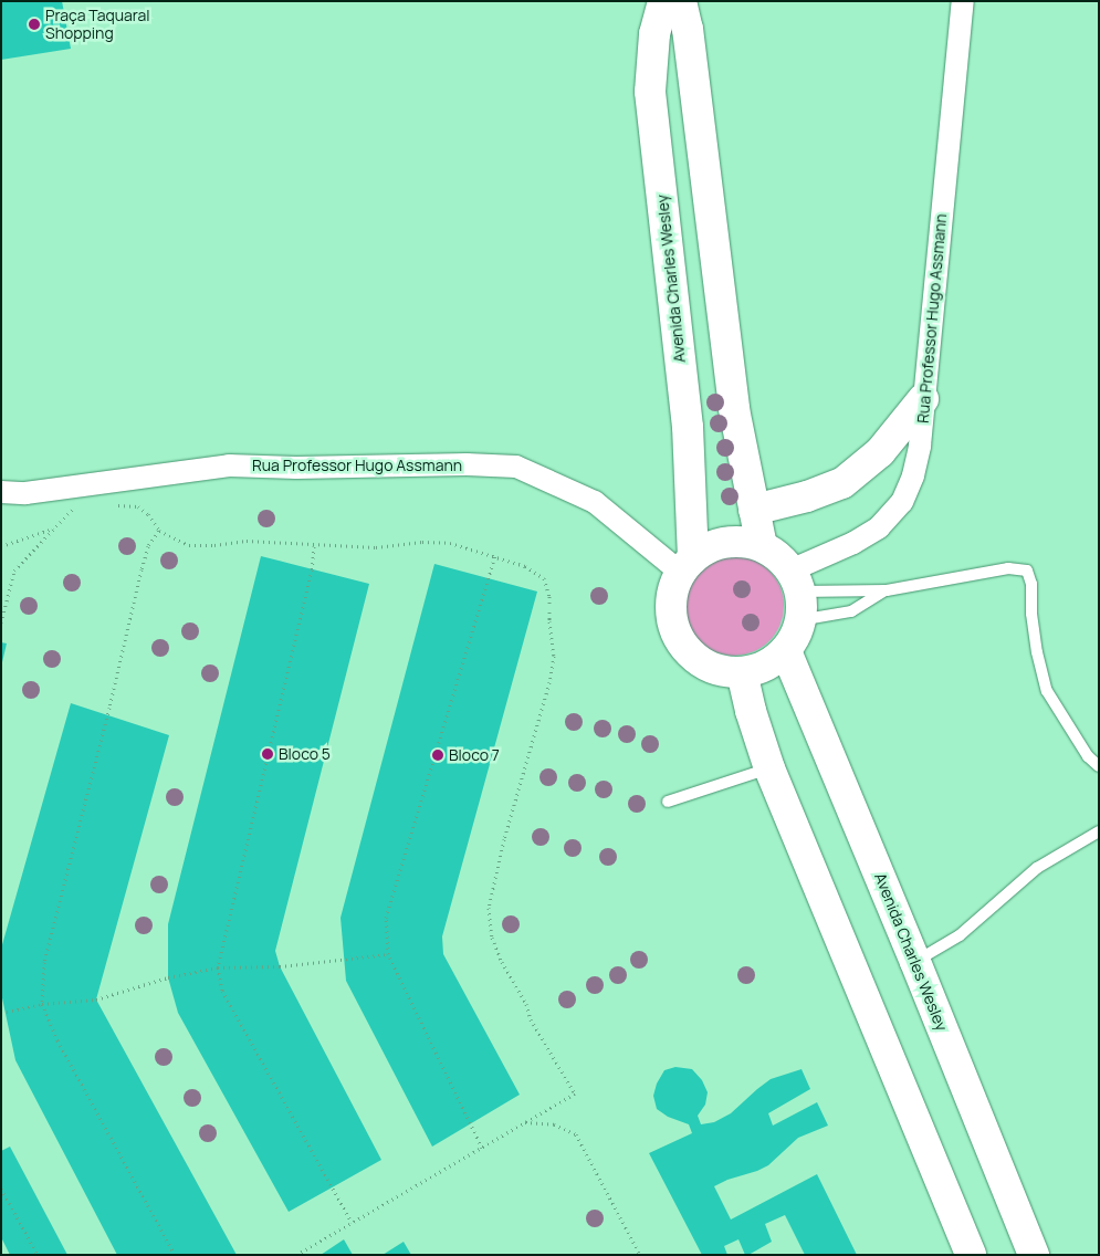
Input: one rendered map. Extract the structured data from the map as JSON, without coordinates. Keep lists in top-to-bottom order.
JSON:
{
  "streets": {
    "street": ["Avenida Charles Wesley", "Rua Professor Hugo Assmann"]
  },
  "crossings": [
    ["Avenida Charles Wesley", "Rua Professor Hugo Assmann"]
  ],
  "places": ["Praça Taquaral Shopping", "Bloco 5", "Bloco 7"]
}
